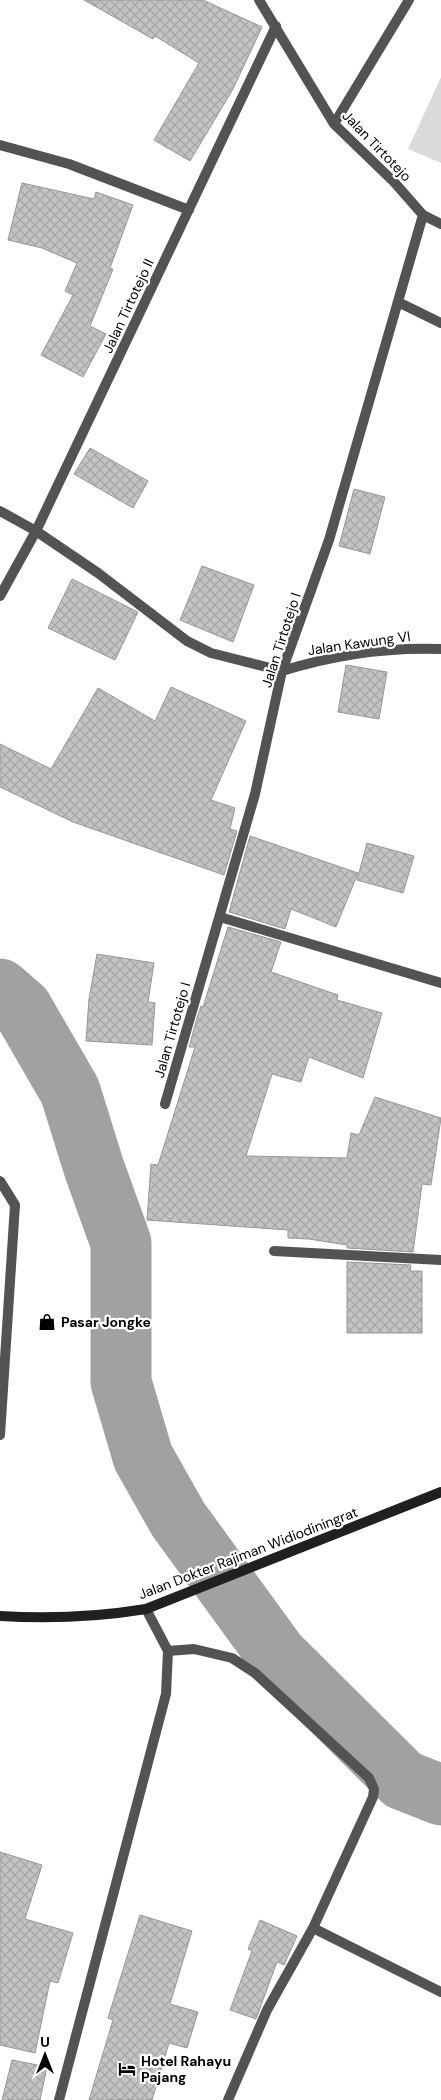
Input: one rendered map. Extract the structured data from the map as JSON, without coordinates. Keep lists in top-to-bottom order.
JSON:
{
  "streets": {
    "main road": ["Jalan Dokter Rajiman Widiodiningrat"],
    "street": [
      "Jalan Tirtotejo",
      "Jalan Tirtotejo II",
      "Jalan Tirtotejo I",
      "Jalan Kawung VI"
    ]
  },
  "crossings": [
    ["Jalan Tirtotejo", "Jalan Tirtotejo II"],
    ["Jalan Tirtotejo", "Jalan Tirtotejo I"],
    ["Jalan Tirtotejo I", "Jalan Kawung VI"]
  ],
  "places": {
    "shop": ["Pasar Jongke"],
    "hotel": ["Hotel Rahayu Pajang"]
  },
  "north": "top"
}
